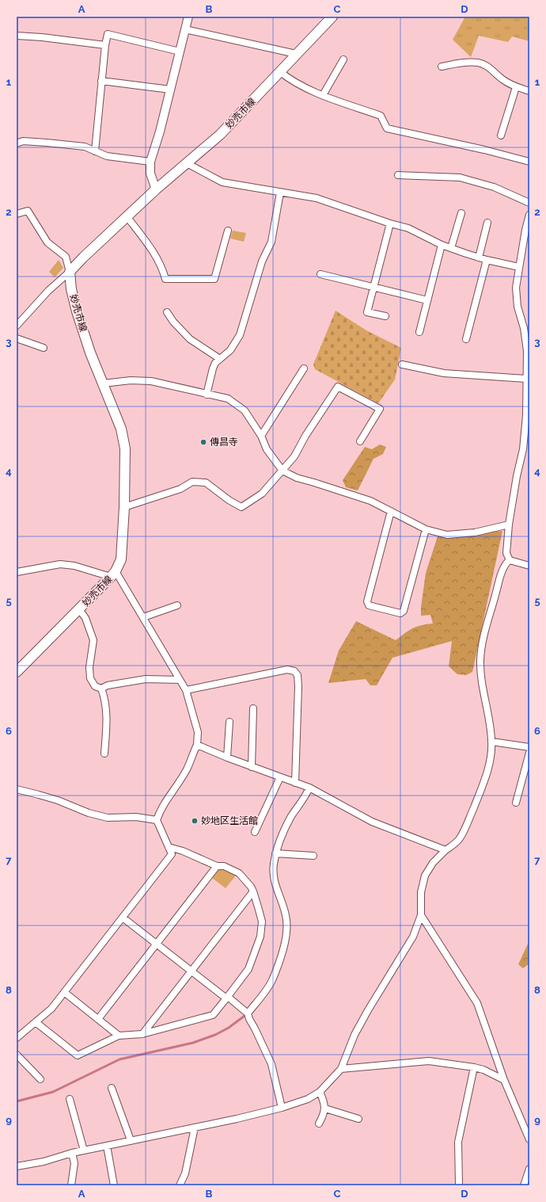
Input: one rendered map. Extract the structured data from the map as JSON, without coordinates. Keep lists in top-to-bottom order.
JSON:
{
  "streets": {
    "main road": ["妙売市線"]
  },
  "places": ["傳昌寺", "妙地区生活館"],
  "grid": {
    "columns": [
      "A",
      "B",
      "C",
      "D"
    ],
    "rows": [
      "1",
      "2",
      "3",
      "4",
      "5",
      "6",
      "7",
      "8",
      "9"
    ]
  }
}
